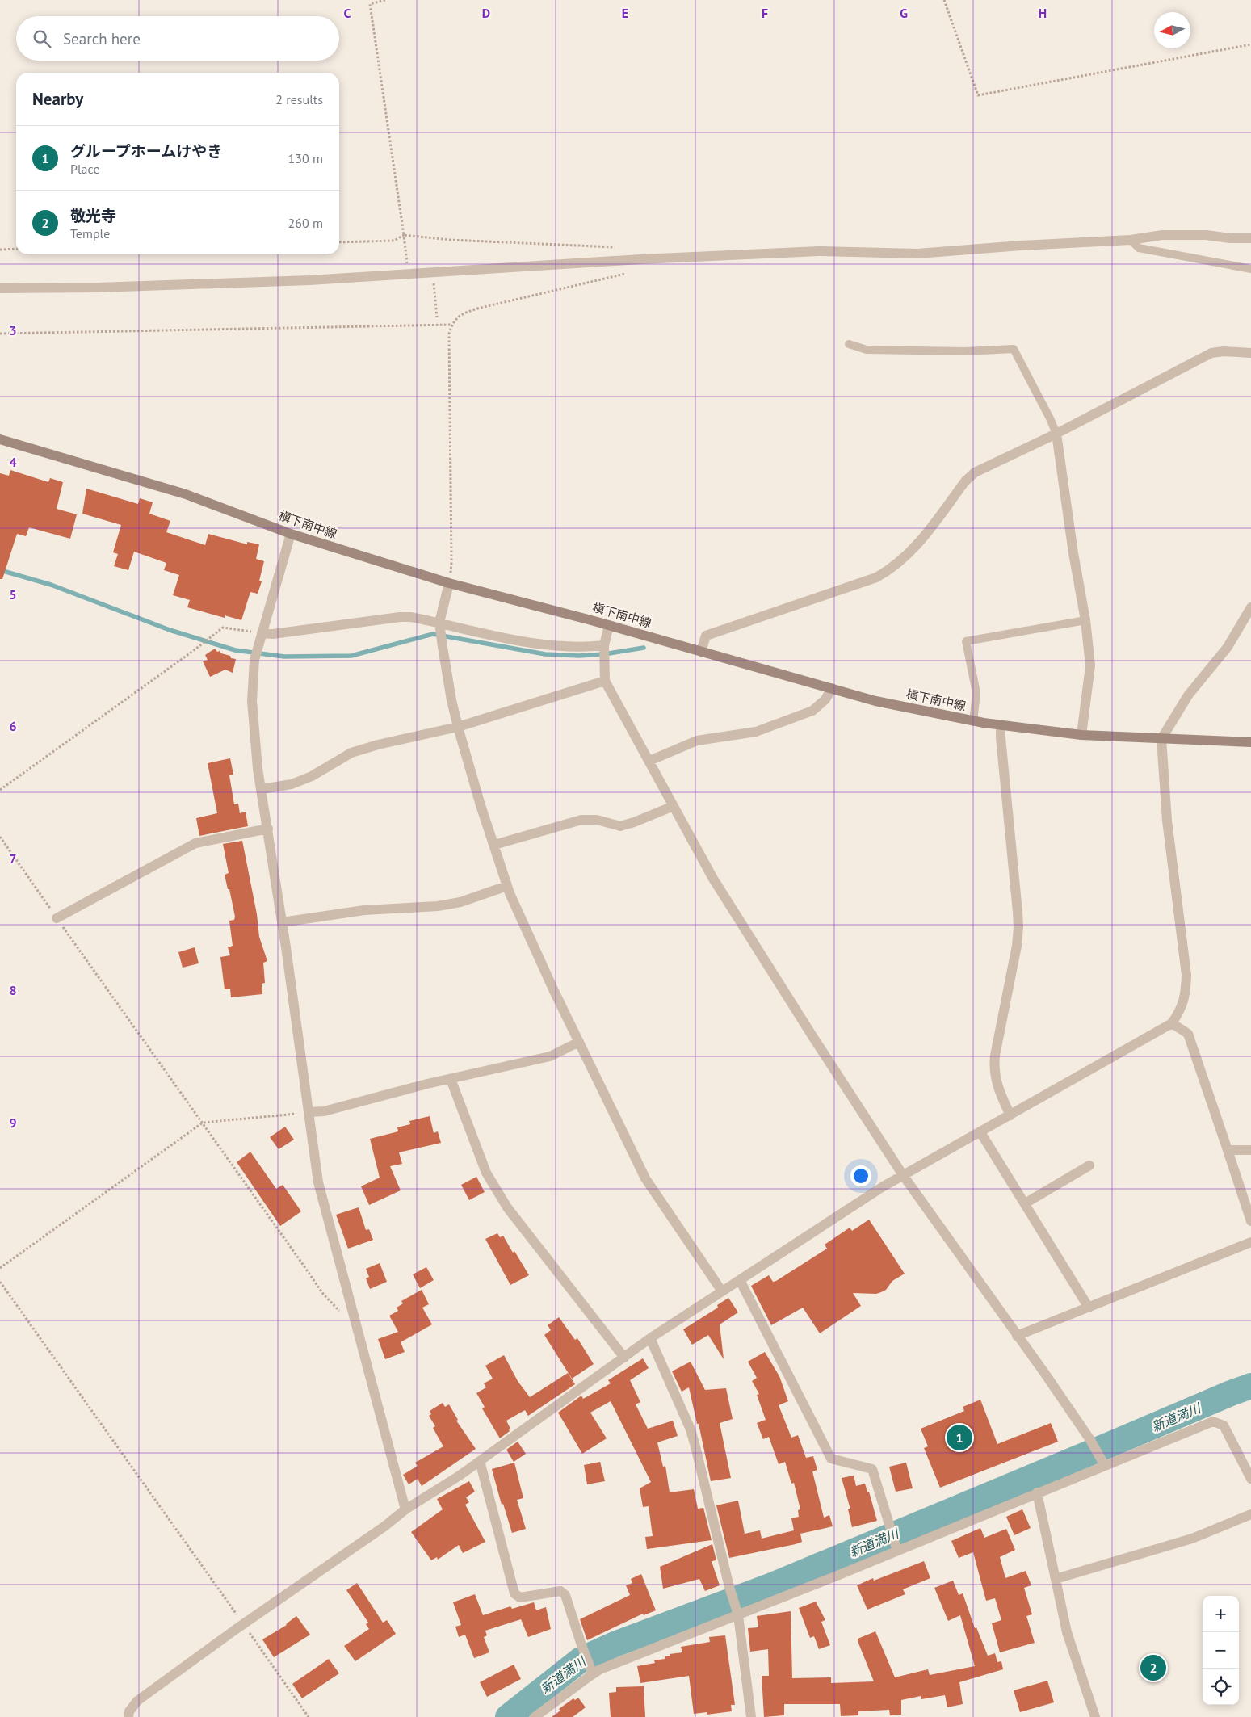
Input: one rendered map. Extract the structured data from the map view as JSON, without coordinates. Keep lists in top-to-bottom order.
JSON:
{
  "streets": {
    "main road": ["槇下南中線"]
  },
  "water": ["新道満川"],
  "north": "left",
  "page": {
    "search": "Search here",
    "heading": ["Nearby", "2 results"],
    "list": [
      {
        "mark": "1",
        "name": "グループホームけやき",
        "note": "Place",
        "value": "130 m"
      },
      {
        "mark": "2",
        "name": "敬光寺",
        "note": "Temple",
        "value": "260 m"
      }
    ],
    "pins": ["1", "2"],
    "map_buttons": ["+", "−"]
  },
  "grid": {
    "columns": [
      "C",
      "D",
      "E",
      "F",
      "G",
      "H"
    ],
    "rows": [
      "3",
      "4",
      "5",
      "6",
      "7",
      "8",
      "9"
    ]
  }
}
